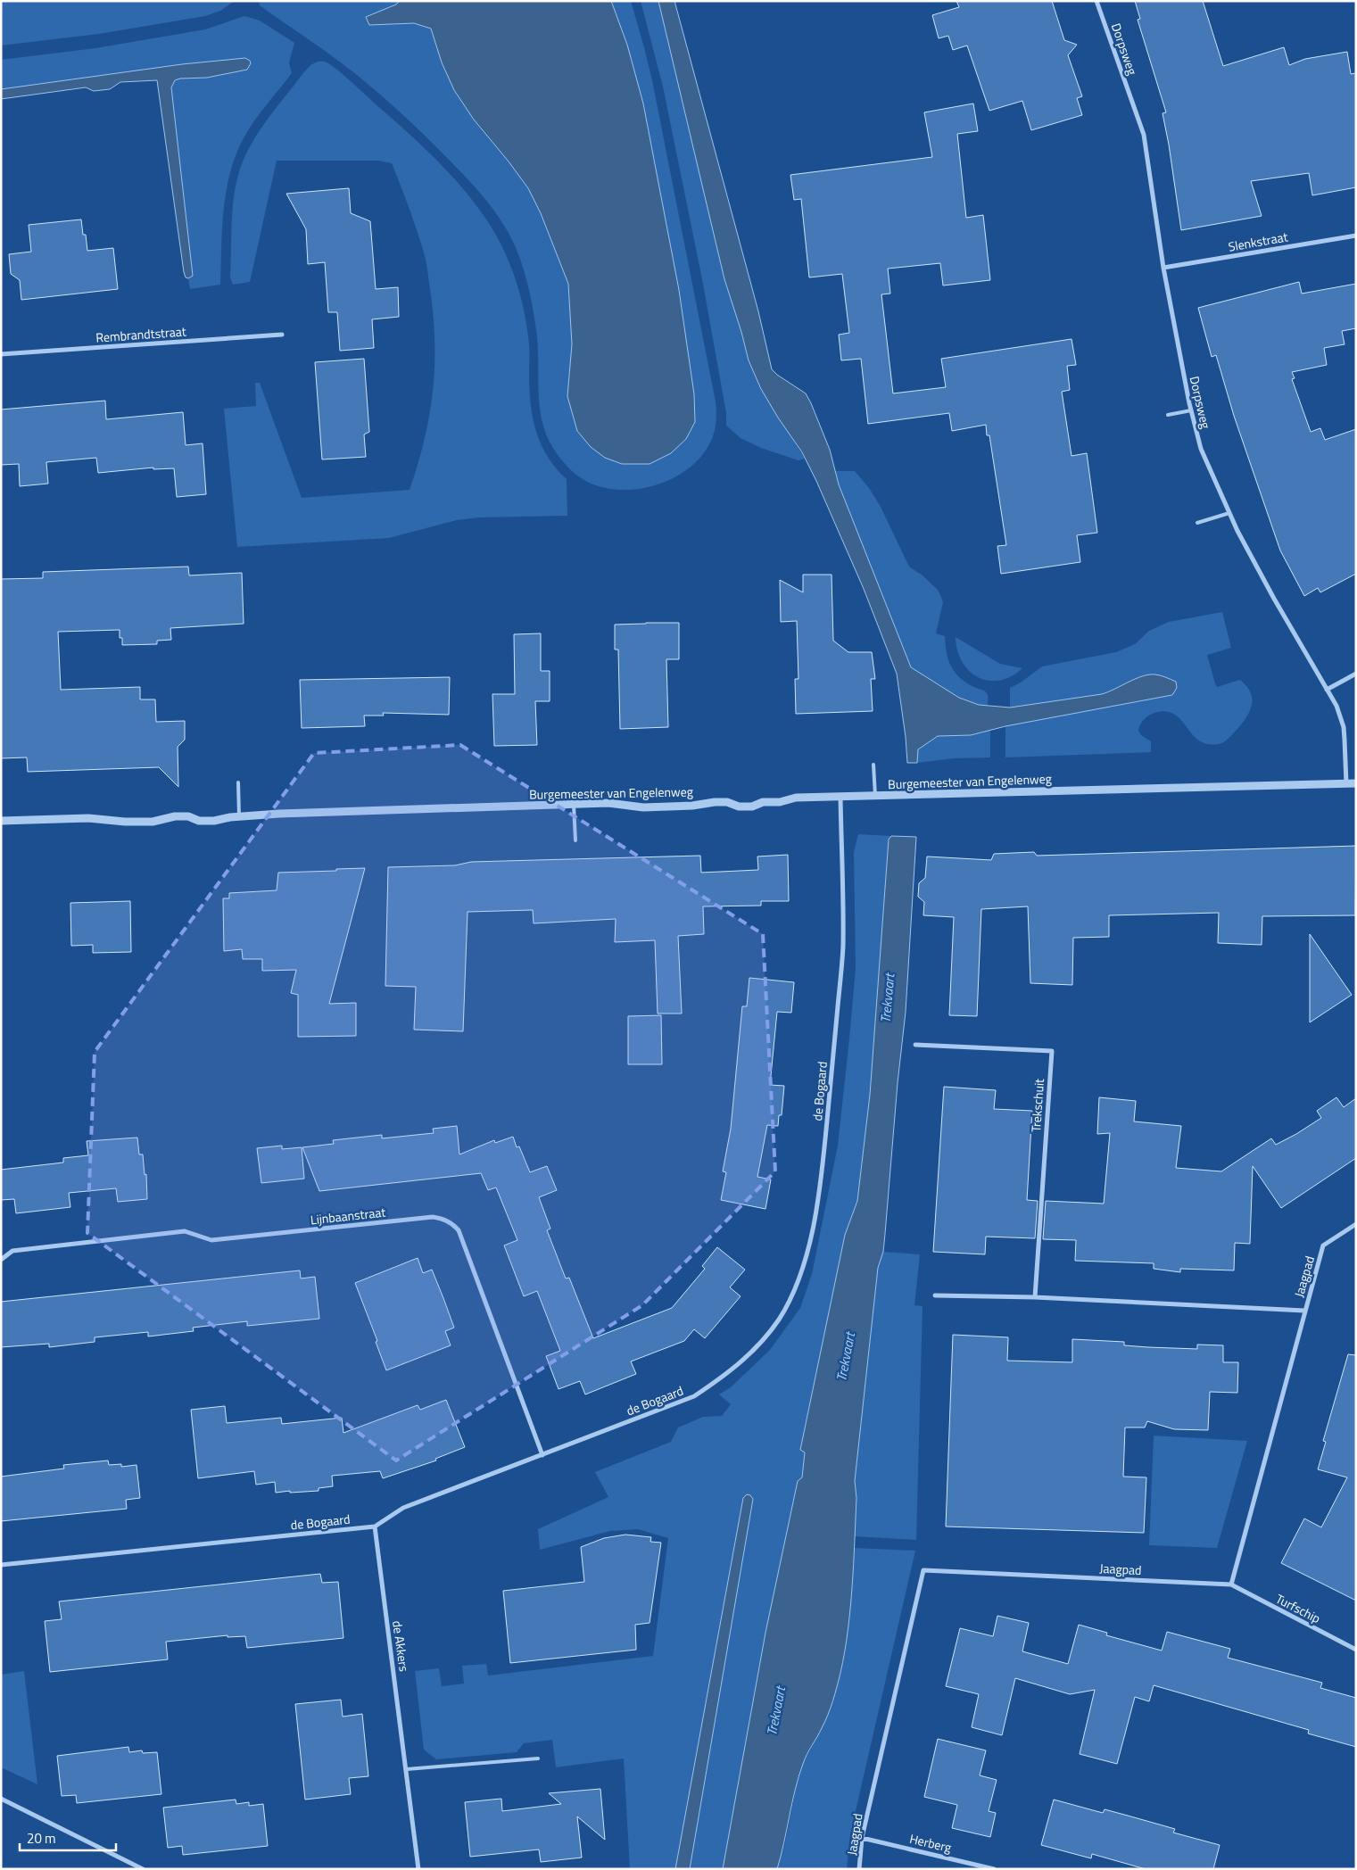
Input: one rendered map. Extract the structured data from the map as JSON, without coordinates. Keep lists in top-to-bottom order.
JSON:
{
  "streets": {
    "street": [
      "Dorpsweg",
      "Slenkstraat",
      "Rembrandtstraat",
      "Burgemeester van Engelenweg",
      "de Bogaard",
      "Trekschuit",
      "Lijnbaanstraat",
      "Jaagpad",
      "Turfschip",
      "de Akkers",
      "Herberg"
    ]
  },
  "crossings": [
    ["Dorpsweg", "Slenkstraat"],
    ["Dorpsweg", "Burgemeester van Engelenweg"],
    ["Burgemeester van Engelenweg", "de Bogaard"],
    ["de Bogaard", "Lijnbaanstraat"],
    ["de Bogaard", "de Akkers"],
    ["Jaagpad", "Turfschip"],
    ["Jaagpad", "Herberg"]
  ],
  "water": ["Trekvaart"],
  "scale_bar": "20 m"
}
